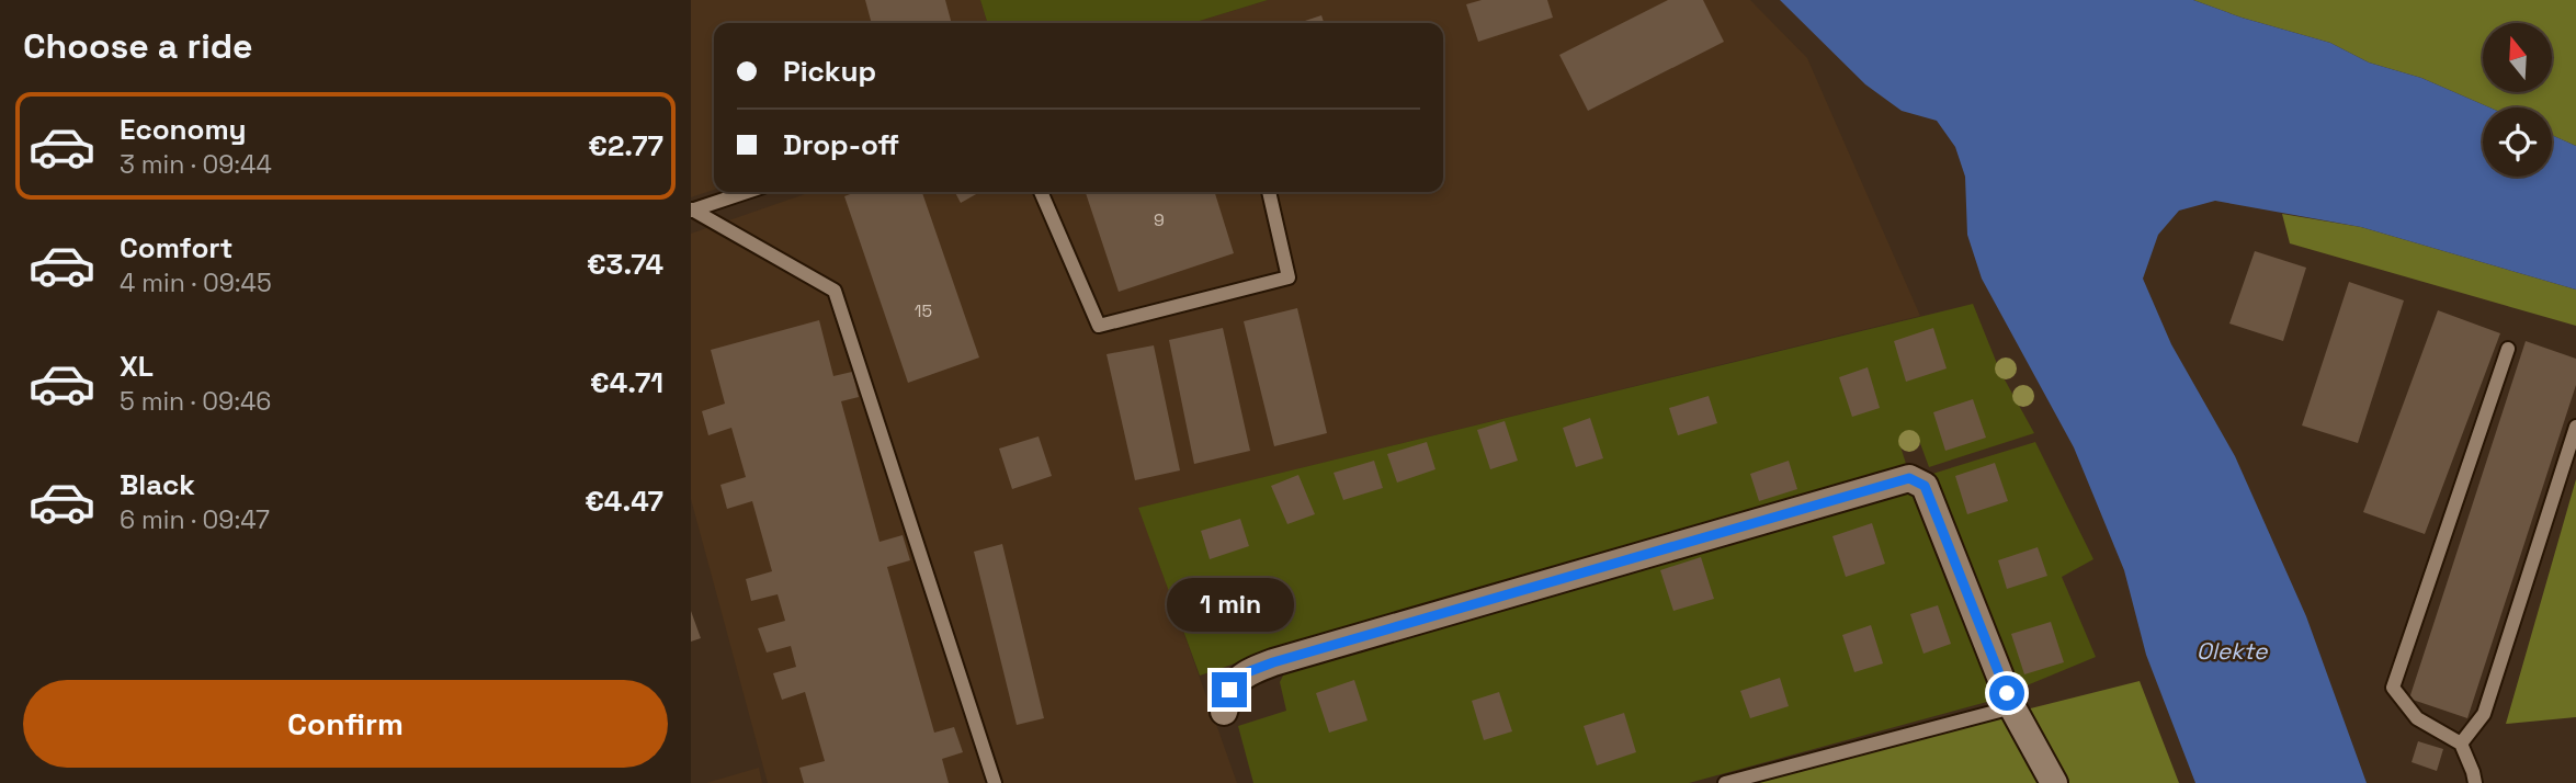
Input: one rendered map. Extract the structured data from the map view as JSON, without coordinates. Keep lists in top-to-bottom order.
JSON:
{
  "water": ["Olekte"],
  "house_numbers": ["9", "15"],
  "north": "top",
  "page": {
    "heading": "Choose a ride",
    "banner": ["Pickup", "Drop-off"],
    "list": [
      {
        "name": "Economy",
        "note": "3 min · 09:44",
        "value": "€2.77"
      },
      {
        "name": "Comfort",
        "note": "4 min · 09:45",
        "value": "€3.74"
      },
      {
        "name": "XL",
        "note": "5 min · 09:46",
        "value": "€4.71"
      },
      {
        "name": "Black",
        "note": "6 min · 09:47",
        "value": "€4.47"
      }
    ],
    "bubble": "1 min",
    "buttons": "Confirm"
  }
}
